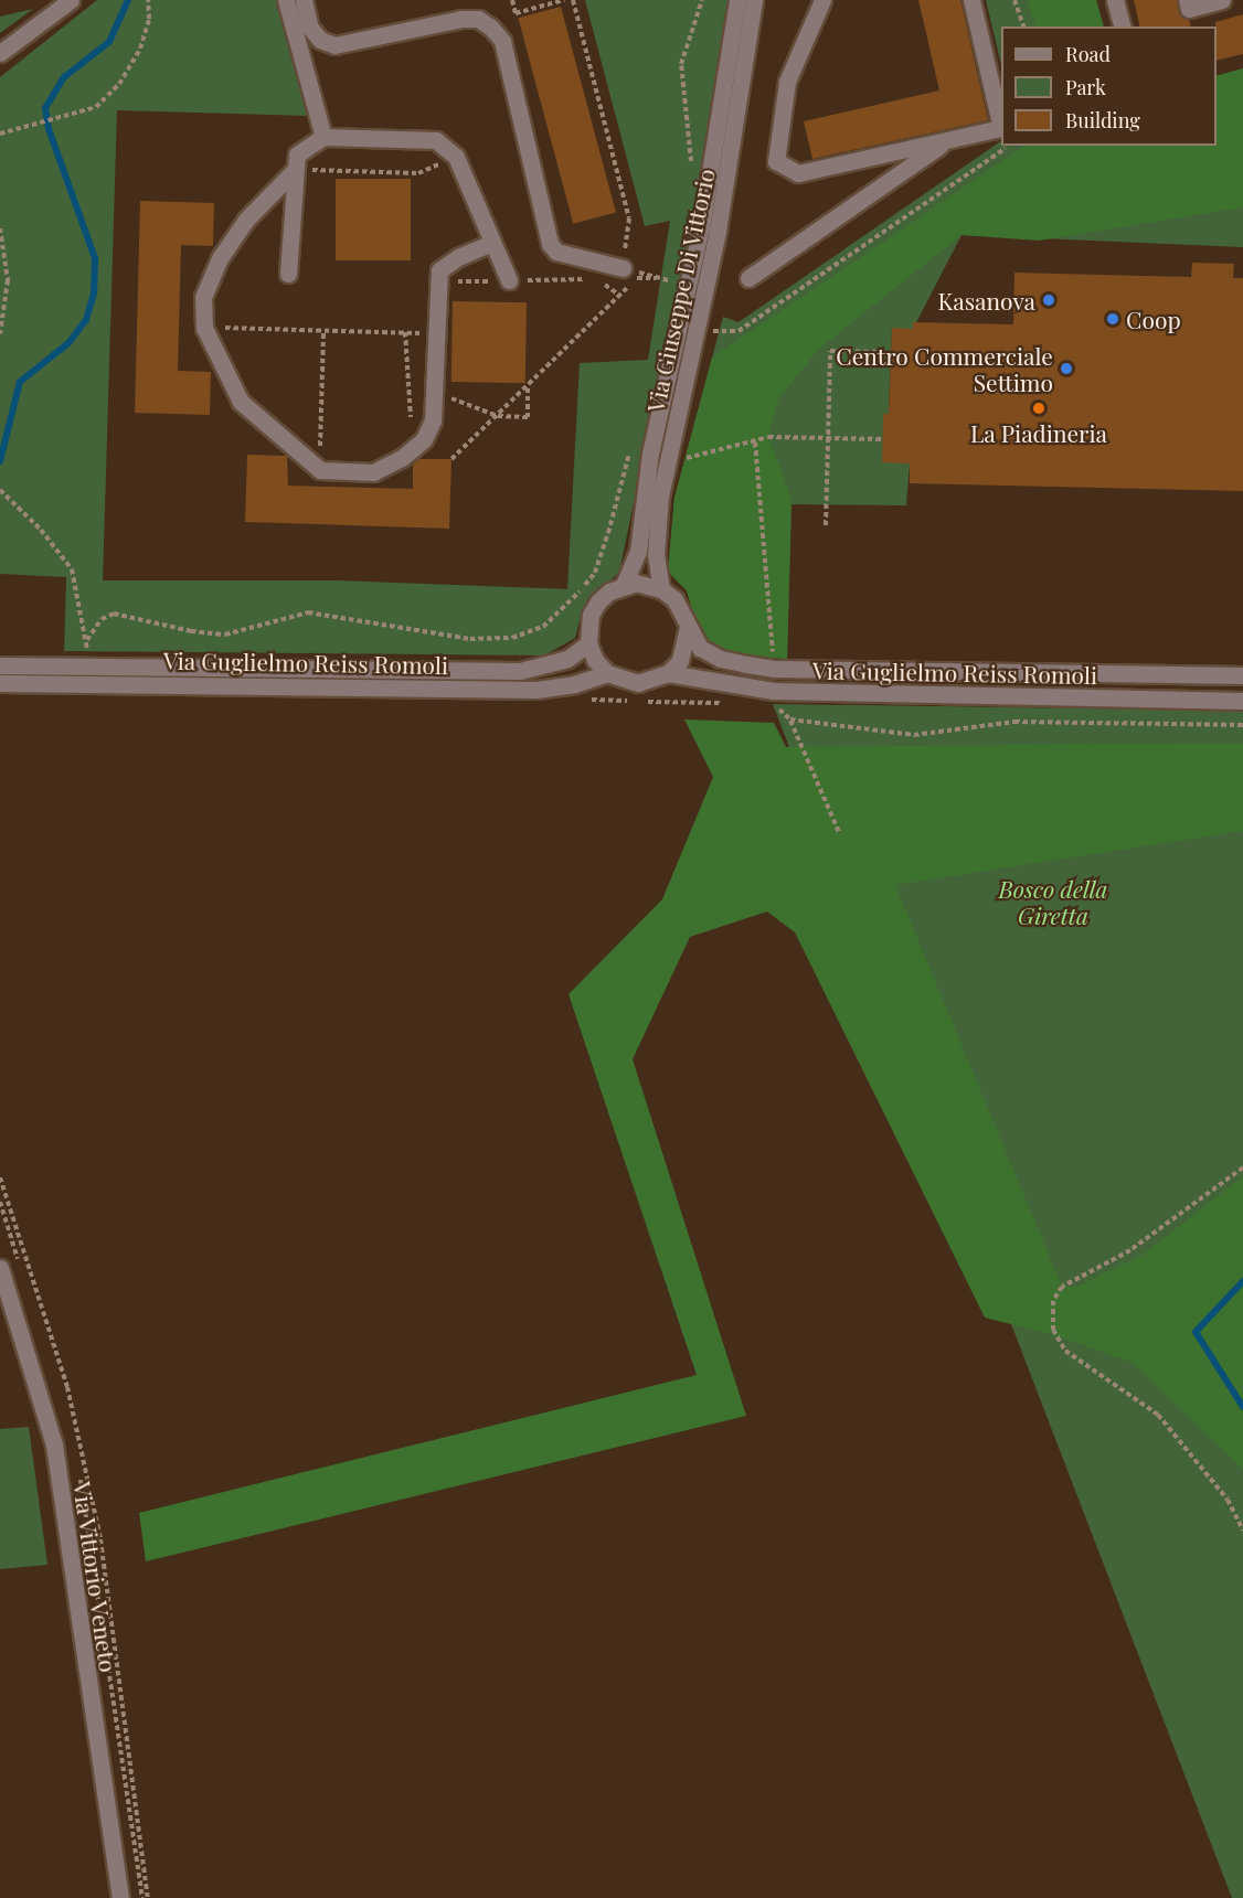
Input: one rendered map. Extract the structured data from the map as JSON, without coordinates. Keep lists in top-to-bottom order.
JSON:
{
  "streets": {
    "street": ["Via Giuseppe Di Vittorio", "Via Guglielmo Reiss Romoli", "Via Vittorio Veneto"]
  },
  "crossings": [
    ["Via Giuseppe Di Vittorio", "Via Guglielmo Reiss Romoli"]
  ],
  "parks": ["Bosco della Giretta"],
  "places": [
    "Kasanova",
    "Coop",
    "Centro Commerciale Settimo",
    "La Piadineria"
  ],
  "legend": ["Road", "Park", "Building"]
}
